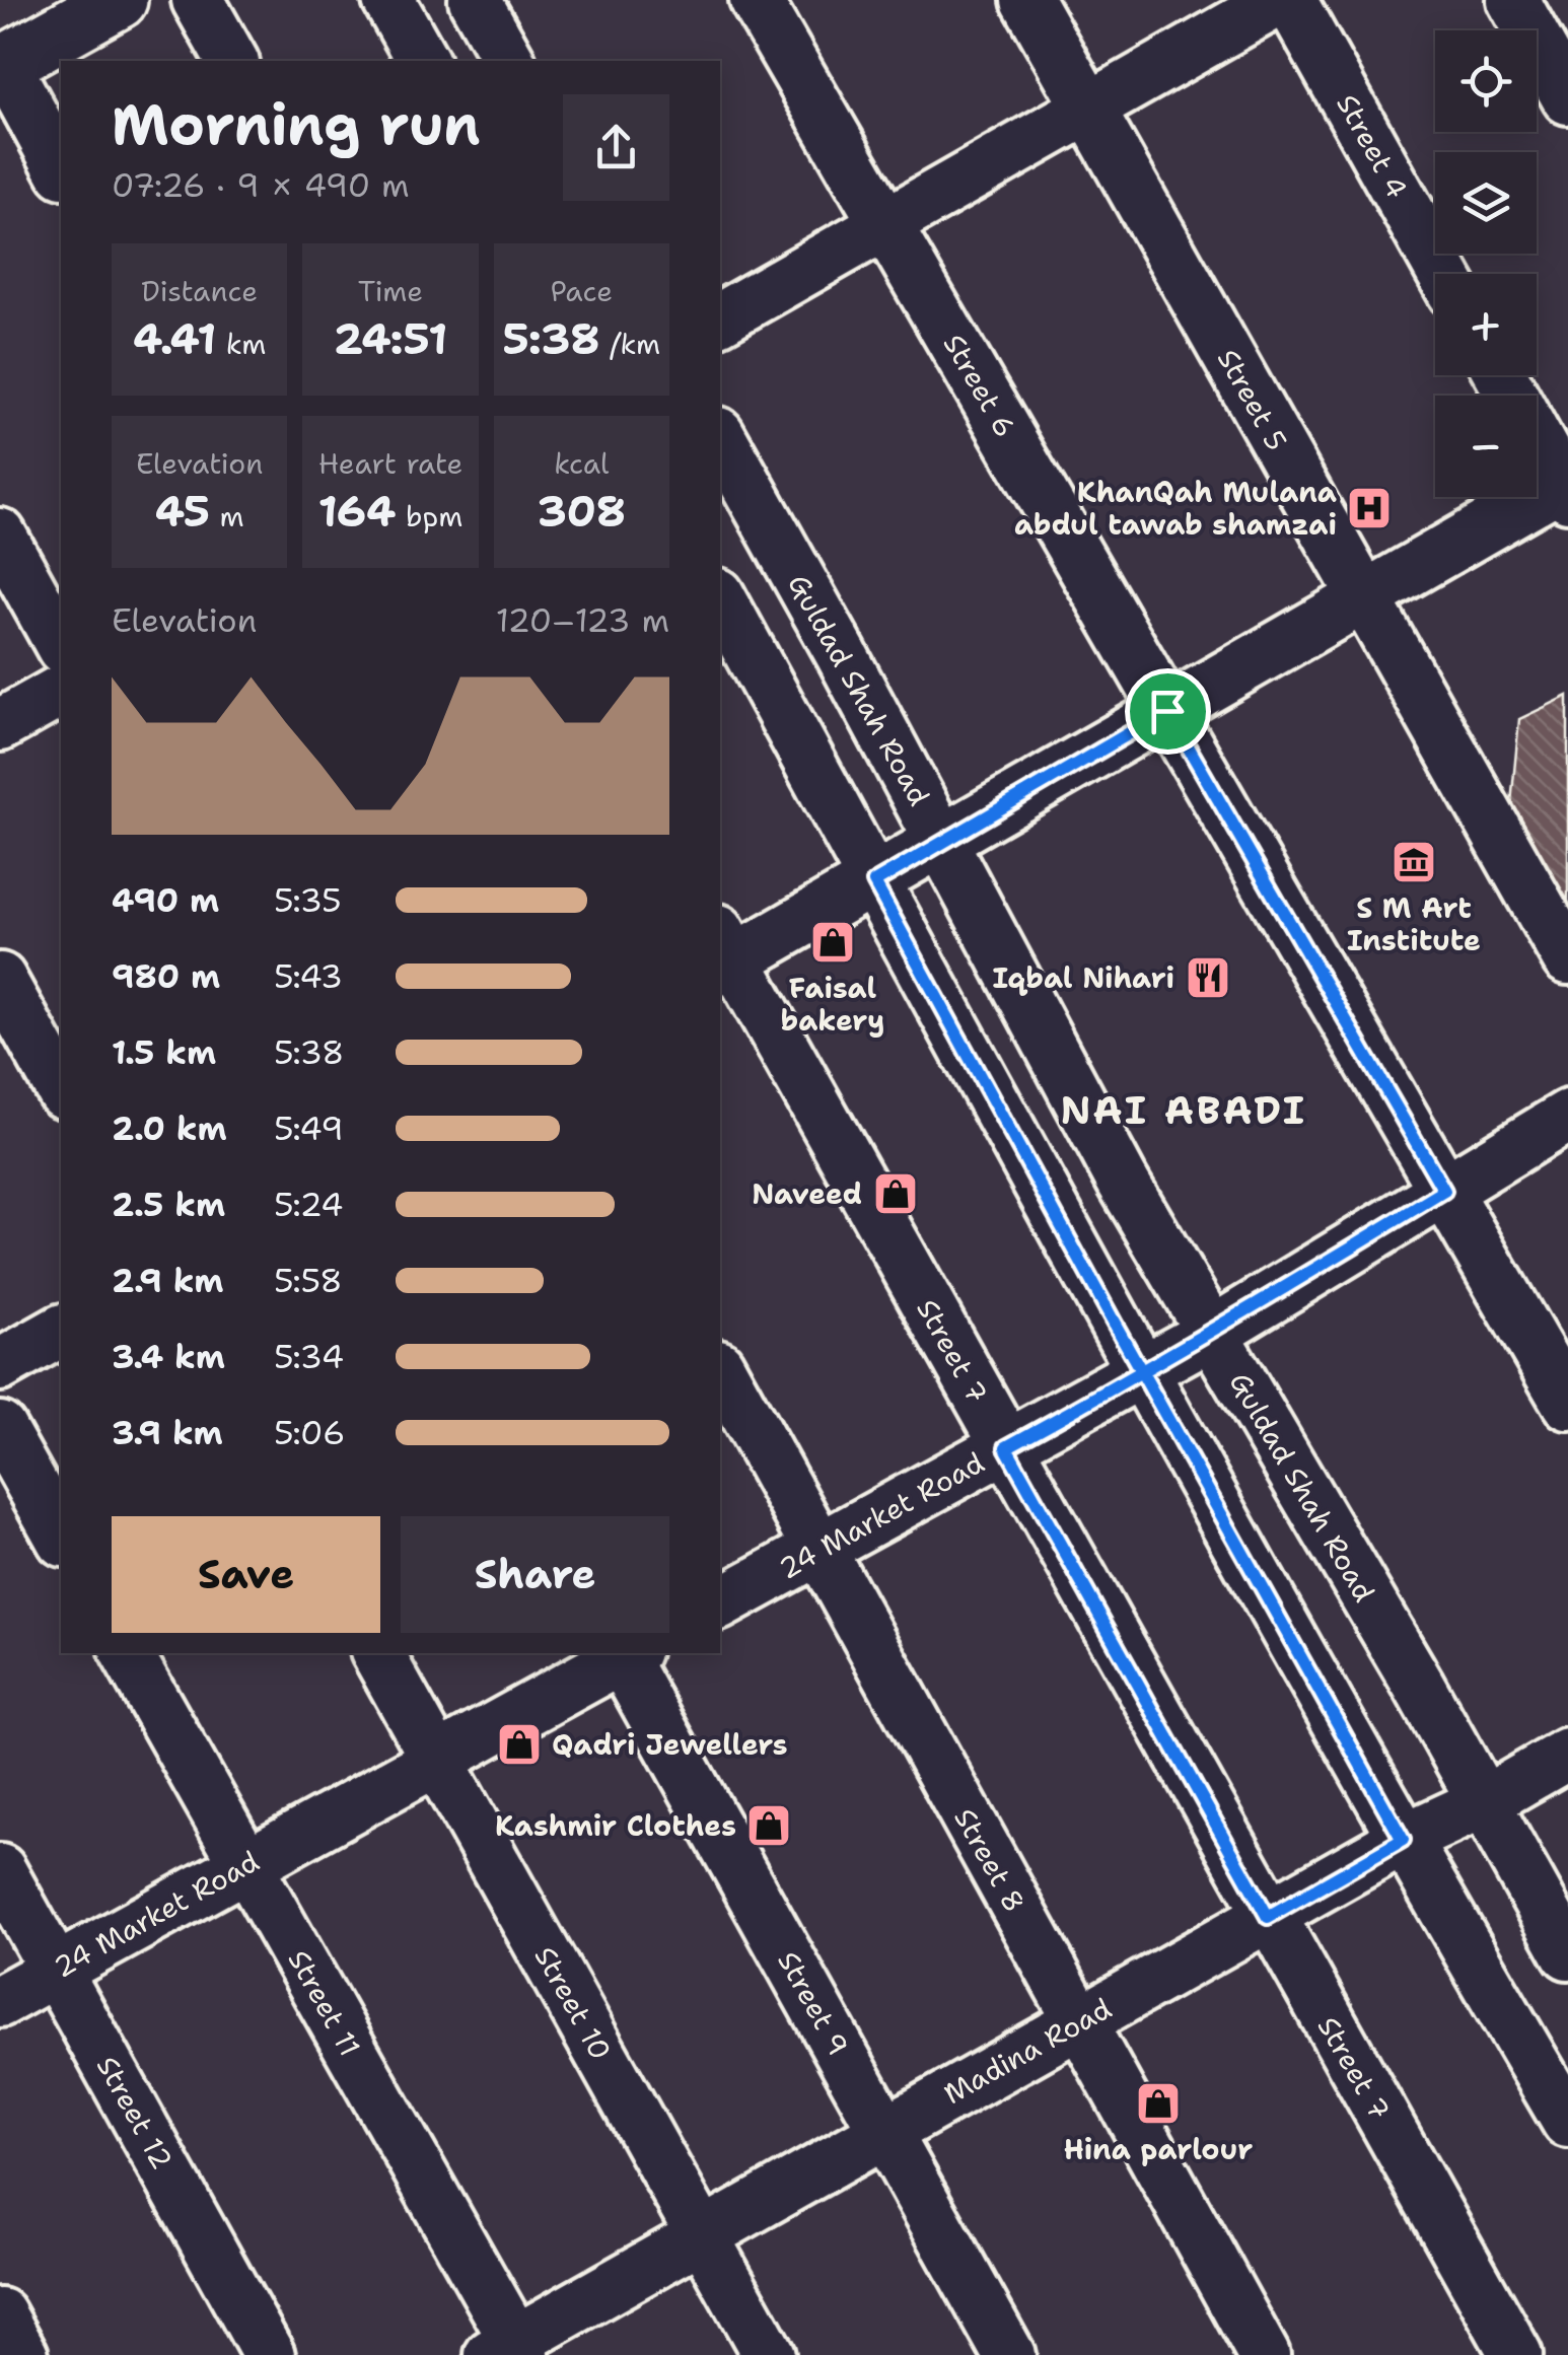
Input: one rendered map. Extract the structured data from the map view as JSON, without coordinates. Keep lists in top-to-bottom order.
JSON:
{
  "streets": {
    "street": [
      "Street 4",
      "Street 6",
      "Street 5",
      "Guldad Shah Road",
      "Street 7",
      "24 Market Road",
      "Street 8",
      "Street 11",
      "Street 10",
      "Street 9",
      "Madina Road",
      "Street 12"
    ]
  },
  "crossings": [
    ["Street 6", "24 Market Road"],
    ["Guldad Shah Road", "24 Market Road"],
    ["Guldad Shah Road", "Madina Road"],
    ["Street 7", "24 Market Road"],
    ["Street 7", "Madina Road"],
    ["24 Market Road", "Street 8"],
    ["24 Market Road", "Street 11"],
    ["24 Market Road", "Street 10"],
    ["24 Market Road", "Street 9"],
    ["24 Market Road", "Street 12"],
    ["Street 8", "Madina Road"],
    ["Street 11", "Madina Road"],
    ["Street 10", "Madina Road"],
    ["Street 9", "Madina Road"]
  ],
  "districts": ["NAI ABADI"],
  "places": {
    "hospital": ["KhanQah Mulana abdul tawab shamzai"],
    "museum": ["S M Art Institute"],
    "shop": [
      "Faisal bakery",
      "Naveed",
      "Qadri Jewellers",
      "Kashmir Clothes",
      "Hina parlour"
    ],
    "restaurant": ["Iqbal Nihari"]
  },
  "page": {
    "map_buttons": ["+", "−"],
    "heading": ["Morning run", "07:26 · 9 × 490 m"],
    "stats": [
      ["Distance", "4.41 km"],
      ["Time", "24:51"],
      ["Pace", "5:38 /km"],
      ["Elevation", "45 m"],
      ["Heart rate", "164 bpm"],
      ["kcal", "308"]
    ],
    "chart": ["Elevation", "120–123 m"],
    "list": [
      {
        "name": "490 m",
        "note": "5:35"
      },
      {
        "name": "980 m",
        "note": "5:43"
      },
      {
        "name": "1.5 km",
        "note": "5:38"
      },
      {
        "name": "2.0 km",
        "note": "5:49"
      },
      {
        "name": "2.5 km",
        "note": "5:24"
      },
      {
        "name": "2.9 km",
        "note": "5:58"
      },
      {
        "name": "3.4 km",
        "note": "5:34"
      },
      {
        "name": "3.9 km",
        "note": "5:06"
      }
    ],
    "buttons": ["Save", "Share"]
  }
}
